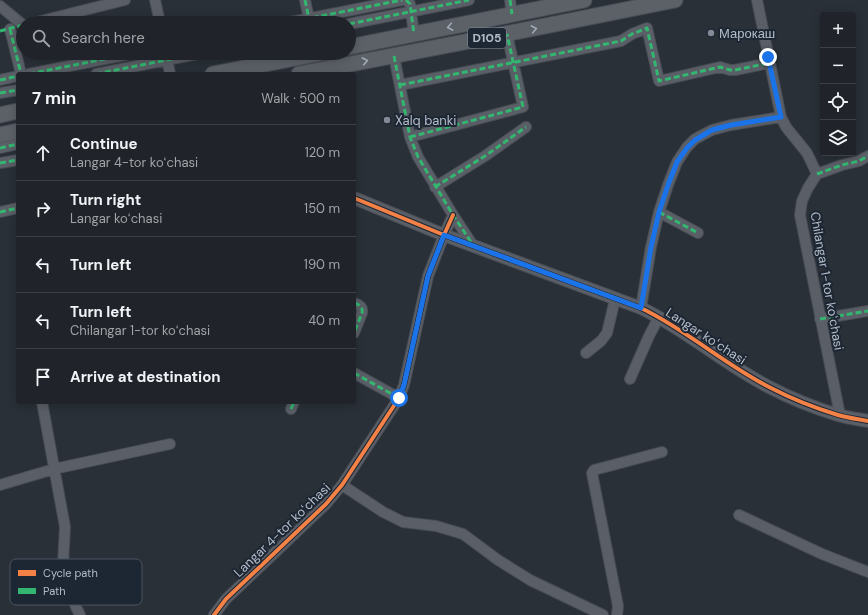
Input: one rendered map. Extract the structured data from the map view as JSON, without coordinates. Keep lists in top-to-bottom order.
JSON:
{
  "streets": {
    "main road": ["D105"],
    "street": ["Chilangar 1-tor koʻchasi", "Langar koʻchasi", "Langar 4-tor koʻchasi"]
  },
  "crossings": [
    ["Chilangar 1-tor koʻchasi", "Langar koʻchasi"],
    ["Langar koʻchasi", "Langar 4-tor koʻchasi"]
  ],
  "places": ["Марокаш", "Xalq banki"],
  "legend": ["Cycle path", "Path"],
  "page": {
    "map_buttons": ["+", "−"],
    "search": "Search here",
    "heading": ["7 min", "Walk · 500 m"],
    "list": [
      ["Continue", "Langar 4-tor koʻchasi", "120 m"],
      ["Turn right", "Langar koʻchasi", "150 m"],
      ["Turn left", "190 m"],
      ["Turn left", "Chilangar 1-tor koʻchasi", "40 m"],
      "Arrive at destination"
    ]
  }
}
